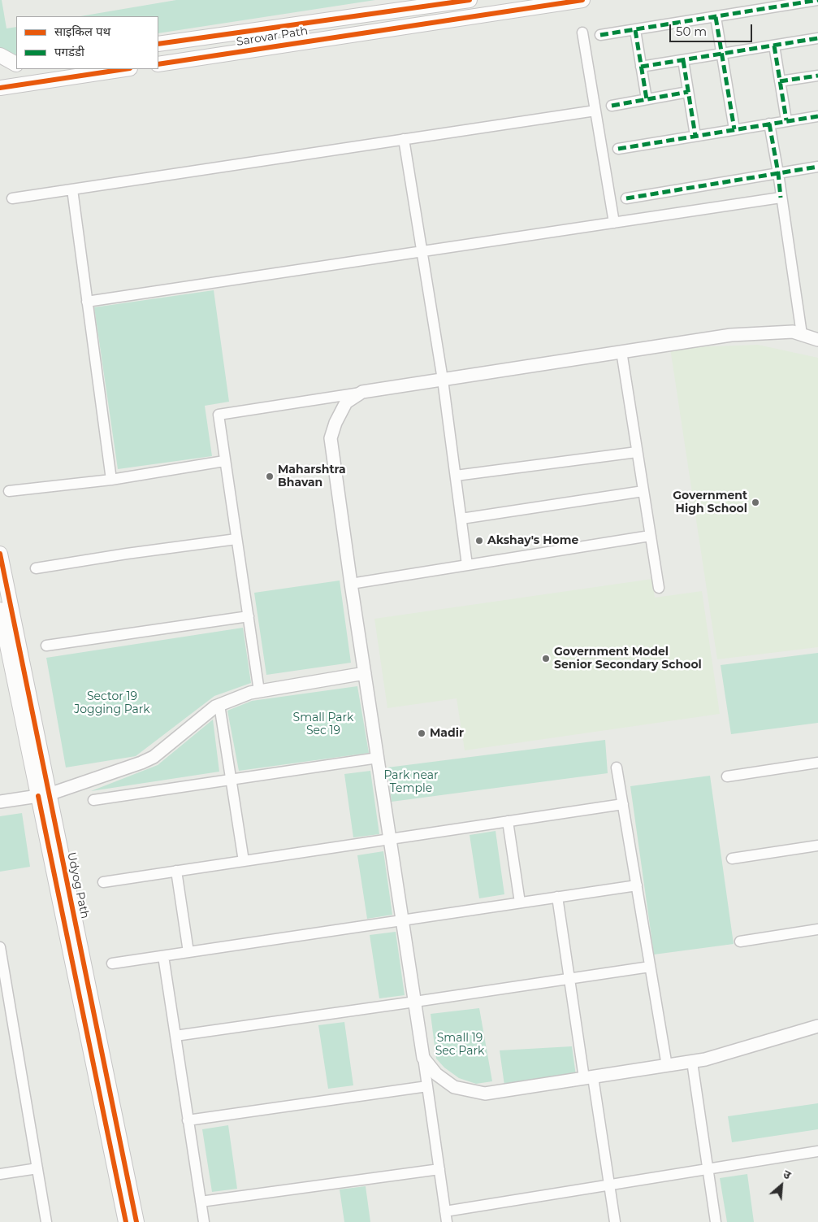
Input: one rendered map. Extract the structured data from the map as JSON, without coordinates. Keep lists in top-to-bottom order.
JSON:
{
  "streets": {
    "main road": ["Sarovar Path", "Udyog Path"]
  },
  "parks": [
    "Sector 19 Jogging Park",
    "Small Park Sec 19",
    "Park near Temple",
    "Small 19 Sec Park"
  ],
  "places": [
    "Maharshtra Bhavan",
    "Government High School",
    "Akshay's Home",
    "Government Model Senior Secondary School",
    "Madir"
  ],
  "legend": ["साइकिल पथ", "पगडंडी"],
  "scale_bar": "50 m",
  "north": "top right"
}
